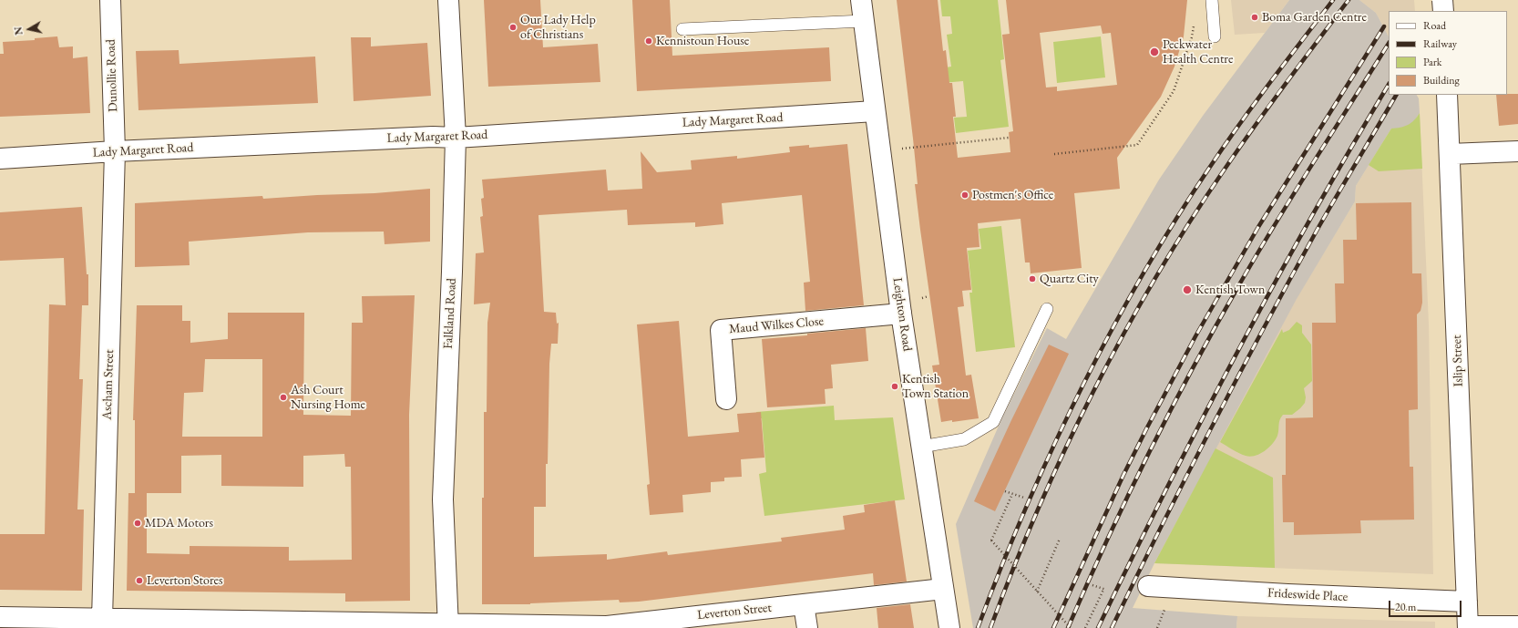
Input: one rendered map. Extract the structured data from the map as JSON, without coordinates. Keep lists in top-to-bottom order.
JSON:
{
  "streets": {
    "street": [
      "Dunollie Road",
      "Lady Margaret Road",
      "Falkland Road",
      "Leighton Road",
      "Maud Wilkes Close",
      "Islip Street",
      "Ascham Street",
      "Frideswide Place",
      "Leverton Street"
    ]
  },
  "crossings": [
    ["Dunollie Road", "Lady Margaret Road"],
    ["Dunollie Road", "Ascham Street"],
    ["Lady Margaret Road", "Falkland Road"],
    ["Lady Margaret Road", "Leighton Road"],
    ["Lady Margaret Road", "Ascham Street"],
    ["Falkland Road", "Leverton Street"],
    ["Leighton Road", "Maud Wilkes Close"],
    ["Leighton Road", "Leverton Street"],
    ["Islip Street", "Frideswide Place"],
    ["Ascham Street", "Leverton Street"]
  ],
  "places": [
    "Boma Garden Centre",
    "Our Lady Help of Christians",
    "Kennistoun House",
    "Peckwater Health Centre",
    "Postmen's Office",
    "Quartz City",
    "Kentish Town",
    "Kentish Town Station",
    "Ash Court Nursing Home",
    "MDA Motors",
    "Leverton Stores"
  ],
  "legend": [
    "Road",
    "Railway",
    "Park",
    "Building"
  ],
  "scale_bar": "20 m",
  "north": "left"
}
